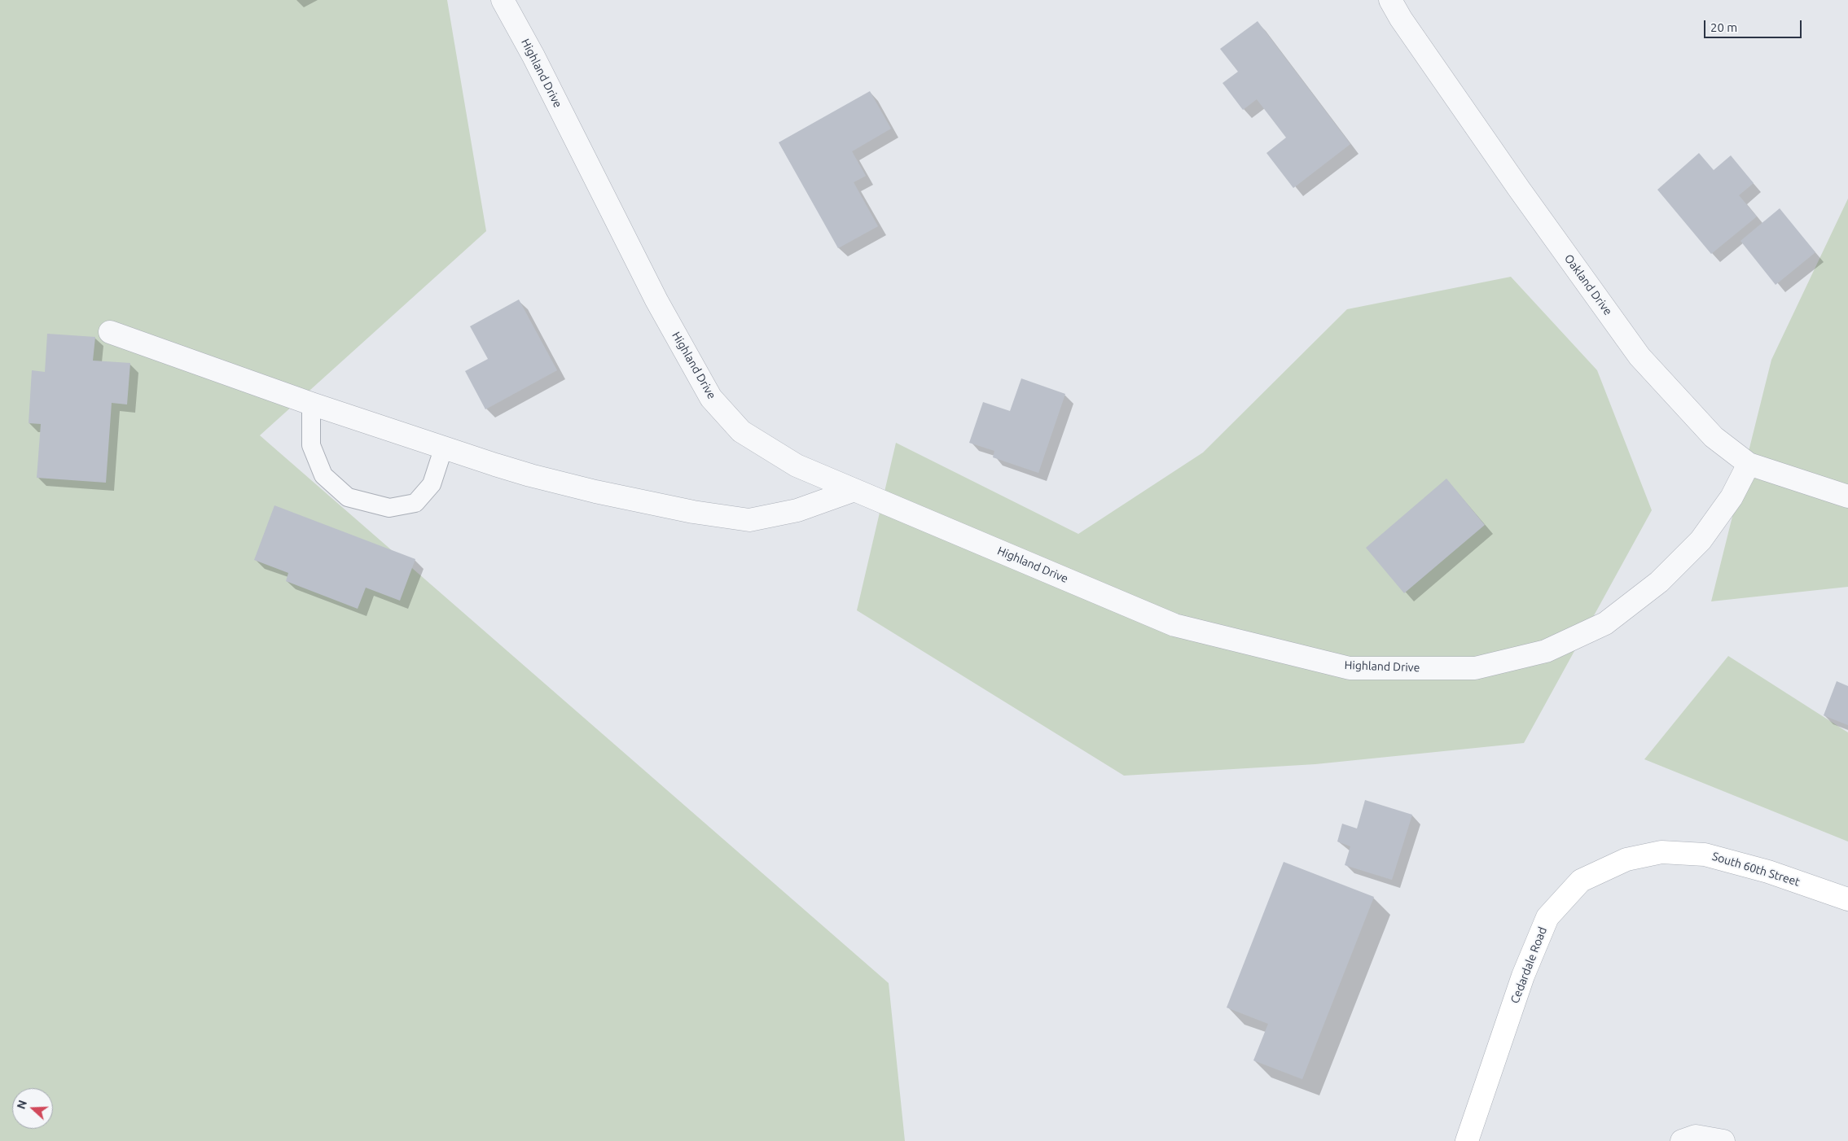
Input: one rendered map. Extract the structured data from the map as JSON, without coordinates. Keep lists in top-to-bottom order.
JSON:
{
  "streets": {
    "street": [
      "Highland Drive",
      "Oakland Drive",
      "South 60th Street",
      "Cedardale Road"
    ]
  },
  "crossings": [
    ["Highland Drive", "Oakland Drive"],
    ["South 60th Street", "Cedardale Road"]
  ],
  "scale_bar": "20 m",
  "north": "left"
}
